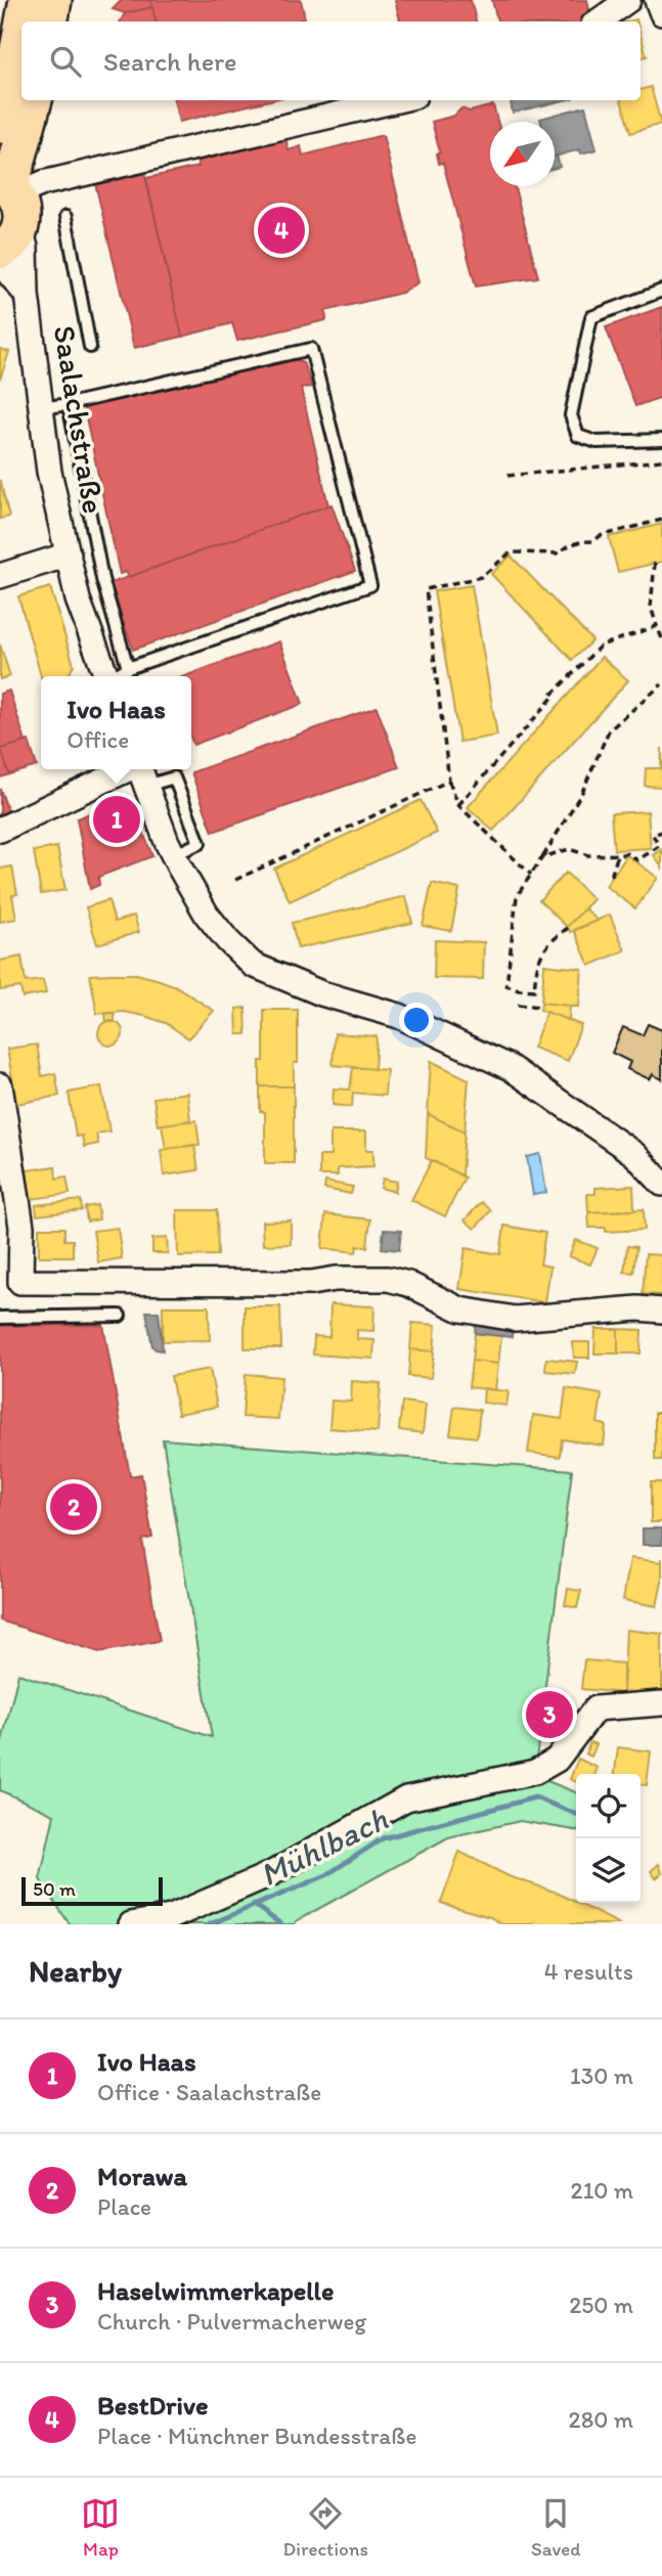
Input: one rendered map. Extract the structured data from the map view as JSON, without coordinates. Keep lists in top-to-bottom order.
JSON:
{
  "streets": {
    "street": ["Saalachstraße"]
  },
  "water": ["Mühlbach"],
  "scale_bar": "50 m",
  "north": "bottom left",
  "page": {
    "search": "Search here",
    "pins": [
      "4",
      "1",
      "2",
      "3"
    ],
    "popup": ["Ivo Haas", "Office"],
    "scale": "50 m",
    "heading": ["Nearby", "4 results"],
    "list": [
      {
        "mark": "1",
        "name": "Ivo Haas",
        "note": "Office · Saalachstraße",
        "value": "130 m"
      },
      {
        "mark": "2",
        "name": "Morawa",
        "note": "Place",
        "value": "210 m"
      },
      {
        "mark": "3",
        "name": "Haselwimmerkapelle",
        "note": "Church · Pulvermacherweg",
        "value": "250 m"
      },
      {
        "mark": "4",
        "name": "BestDrive",
        "note": "Place · Münchner Bundesstraße",
        "value": "280 m"
      }
    ],
    "nav": ["Map", "Directions", "Saved"]
  }
}
